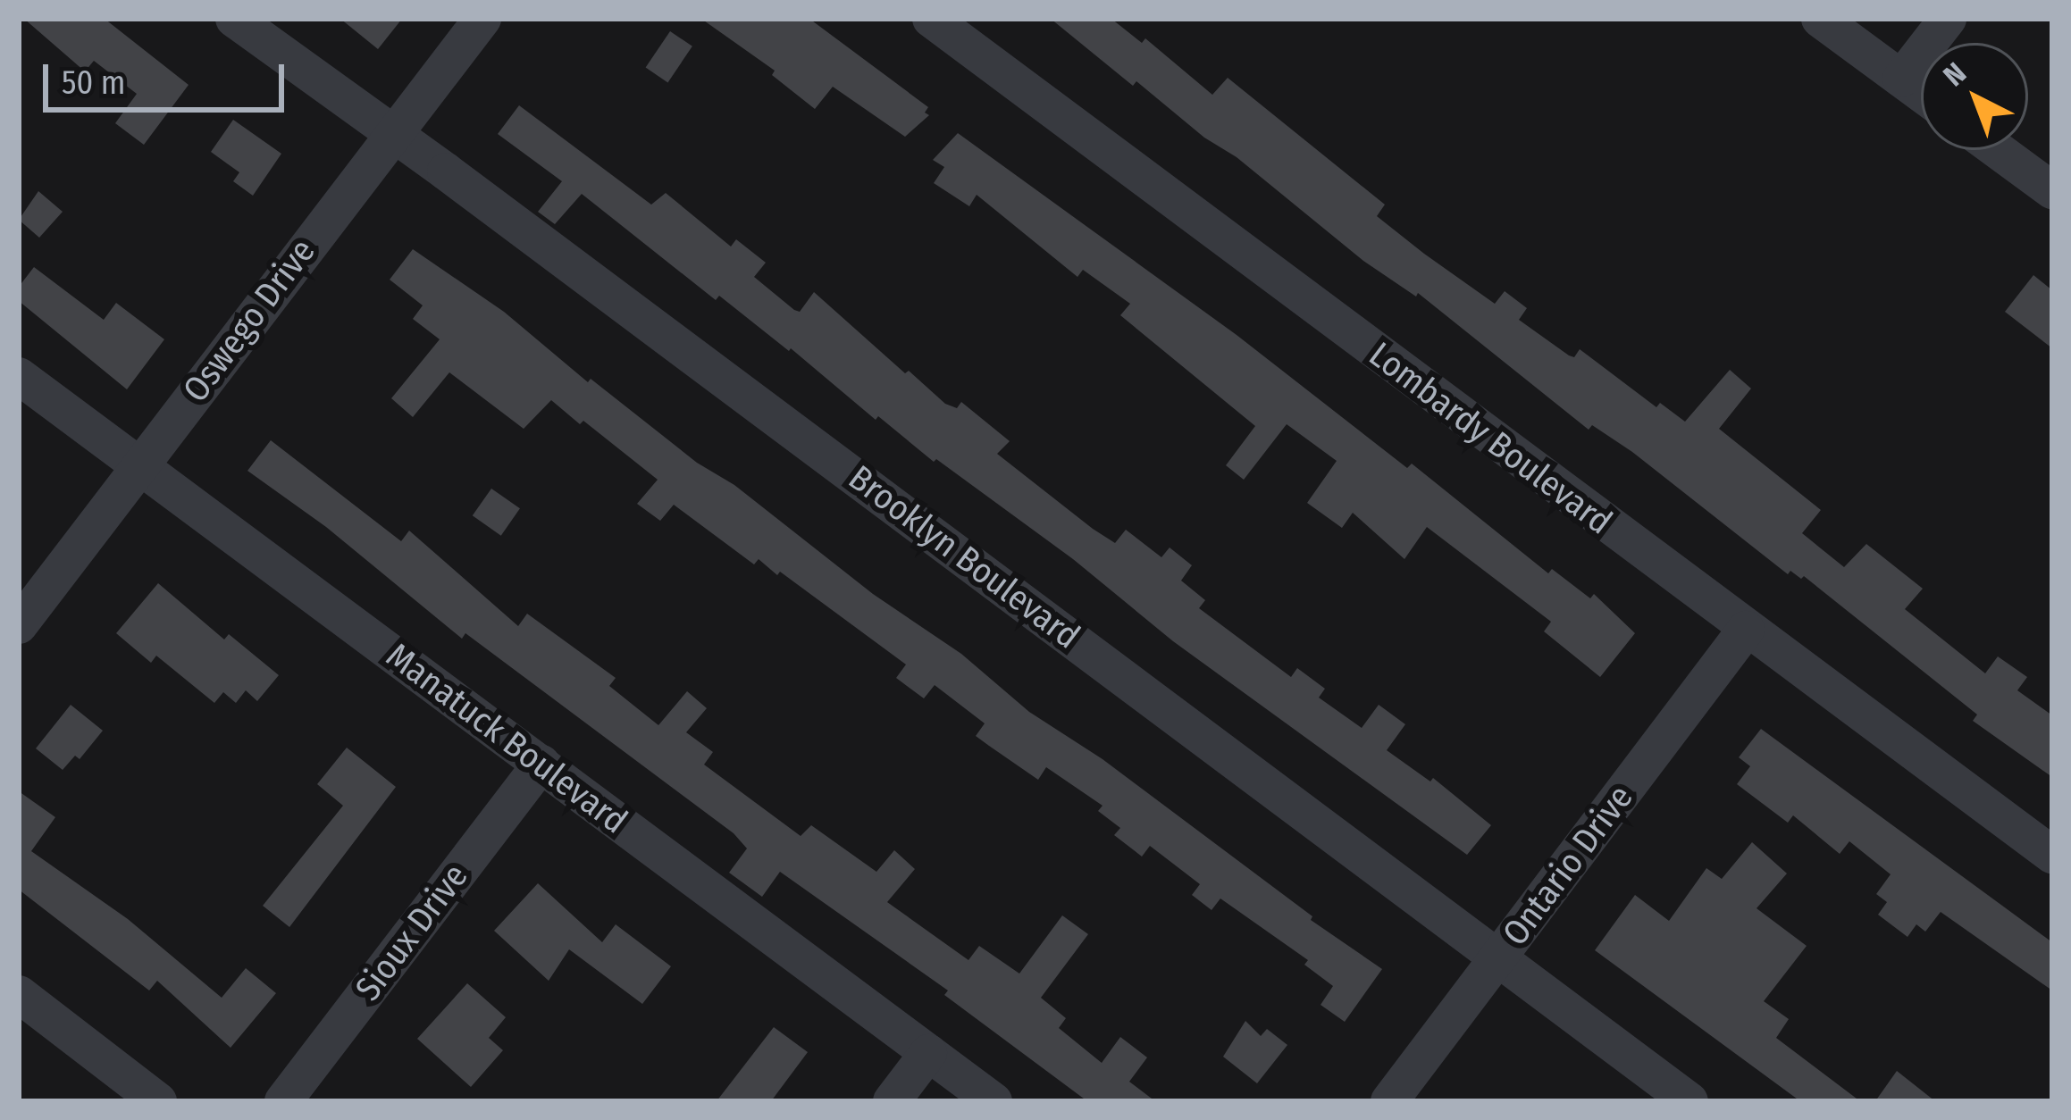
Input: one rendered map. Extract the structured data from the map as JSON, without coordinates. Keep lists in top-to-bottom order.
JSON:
{
  "streets": {
    "street": [
      "Oswego Drive",
      "Lombardy Boulevard",
      "Brooklyn Boulevard",
      "Manatuck Boulevard",
      "Ontario Drive",
      "Sioux Drive"
    ]
  },
  "crossings": [
    ["Oswego Drive", "Brooklyn Boulevard"],
    ["Oswego Drive", "Manatuck Boulevard"],
    ["Lombardy Boulevard", "Ontario Drive"],
    ["Brooklyn Boulevard", "Ontario Drive"],
    ["Manatuck Boulevard", "Sioux Drive"]
  ],
  "scale_bar": "50 m",
  "north": "top left"
}
